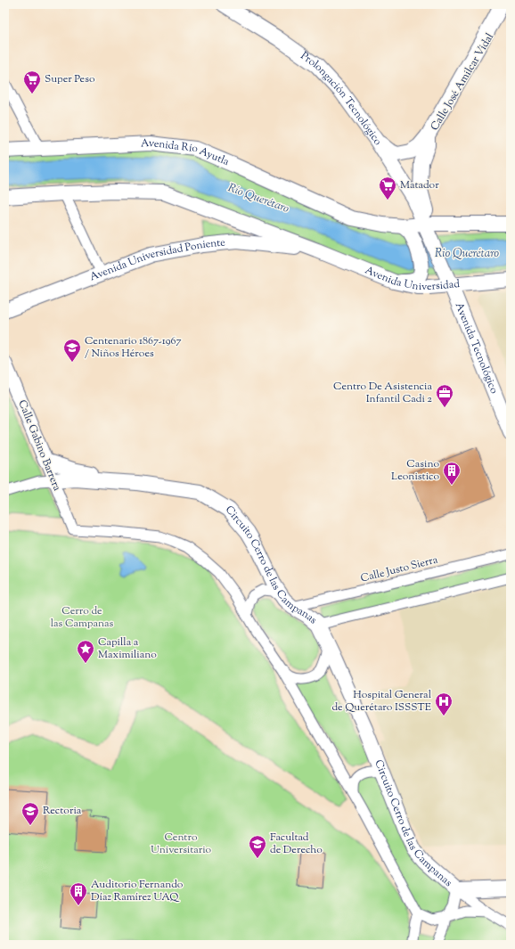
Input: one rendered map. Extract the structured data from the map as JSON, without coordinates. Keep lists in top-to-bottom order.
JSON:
{
  "streets": {
    "street": [
      "Calle José Amilcar Vidal",
      "Prolongación Tecnológico",
      "Avenida Río Ayutla",
      "Avenida Universidad Poniente",
      "Avenida Universidad",
      "Avenida Tecnológico",
      "Calle Gabino Barrera",
      "Circuito Cerro de las Campanas",
      "Calle Justo Sierra"
    ]
  },
  "crossings": [
    ["Calle José Amilcar Vidal", "Prolongación Tecnológico"],
    ["Calle José Amilcar Vidal", "Avenida Tecnológico"],
    ["Prolongación Tecnológico", "Avenida Tecnológico"],
    ["Avenida Universidad Poniente", "Avenida Universidad"],
    ["Avenida Universidad", "Avenida Tecnológico"],
    ["Calle Gabino Barrera", "Circuito Cerro de las Campanas"],
    ["Circuito Cerro de las Campanas", "Calle Justo Sierra"]
  ],
  "water": ["Río Querétaro", "Rio Querétaro"],
  "parks": ["Cerro de las Campanas", "Centro Universitario"],
  "places": {
    "supermarket": ["Super Peso", "Matador"],
    "school or university": ["Centenario 1867-1967 / Niños Héroes", "Rectoria", "Facultad de Derecho"],
    "office": ["Centro De Asistencia Infantil Cadi 2"],
    "building": ["Casino Leonistico", "Auditorio Fernando Díaz Ramírez UAQ"],
    "place": ["Capilla a Maximiliano"],
    "hospital": ["Hospital General de Querétaro ISSSTE"]
  }
}
